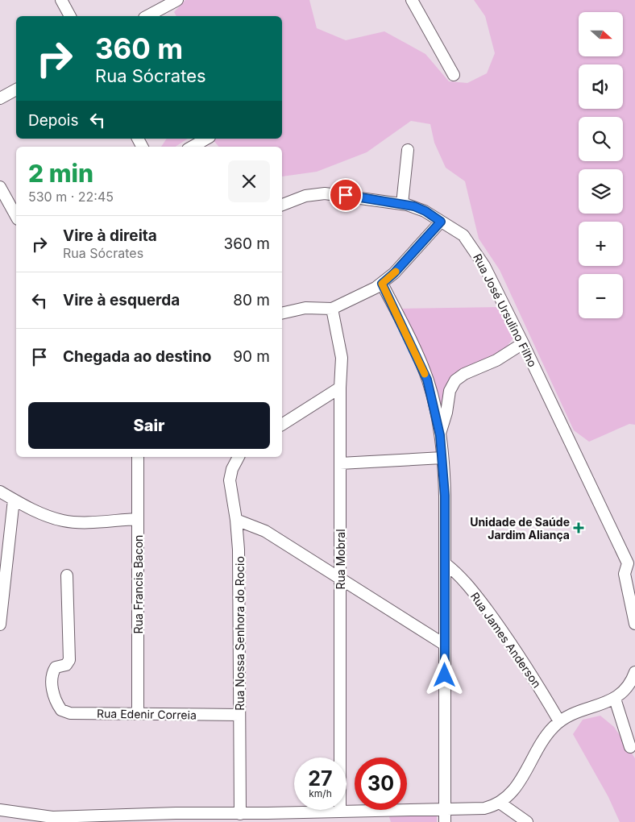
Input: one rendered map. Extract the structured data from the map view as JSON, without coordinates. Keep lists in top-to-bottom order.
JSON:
{
  "streets": {
    "street": [
      "Rua José Ursulino Filho",
      "Rua Mobral",
      "Rua Francis Bacon",
      "Rua Nossa Senhora do Rocio",
      "Rua James Anderson",
      "Rua Edenir Correia"
    ]
  },
  "crossings": [
    ["Rua Francis Bacon", "Rua Edenir Correia"],
    ["Rua Nossa Senhora do Rocio", "Rua Edenir Correia"]
  ],
  "places": {
    "health": ["Unidade de Saúde Jardim Aliança"]
  },
  "north": "right",
  "page": {
    "map_buttons": ["+", "−"],
    "turn": ["360 m", "Rua Sócrates"],
    "then": "Depois",
    "heading": ["2 min", "530 m · 22:45"],
    "list": [
      {
        "name": "Vire à direita",
        "note": "Rua Sócrates",
        "value": "360 m"
      },
      {
        "name": "Vire à esquerda",
        "value": "80 m"
      },
      {
        "name": "Chegada ao destino",
        "value": "90 m"
      }
    ],
    "buttons": "Sair",
    "speed": "27 km/h",
    "limit": "30"
  }
}
